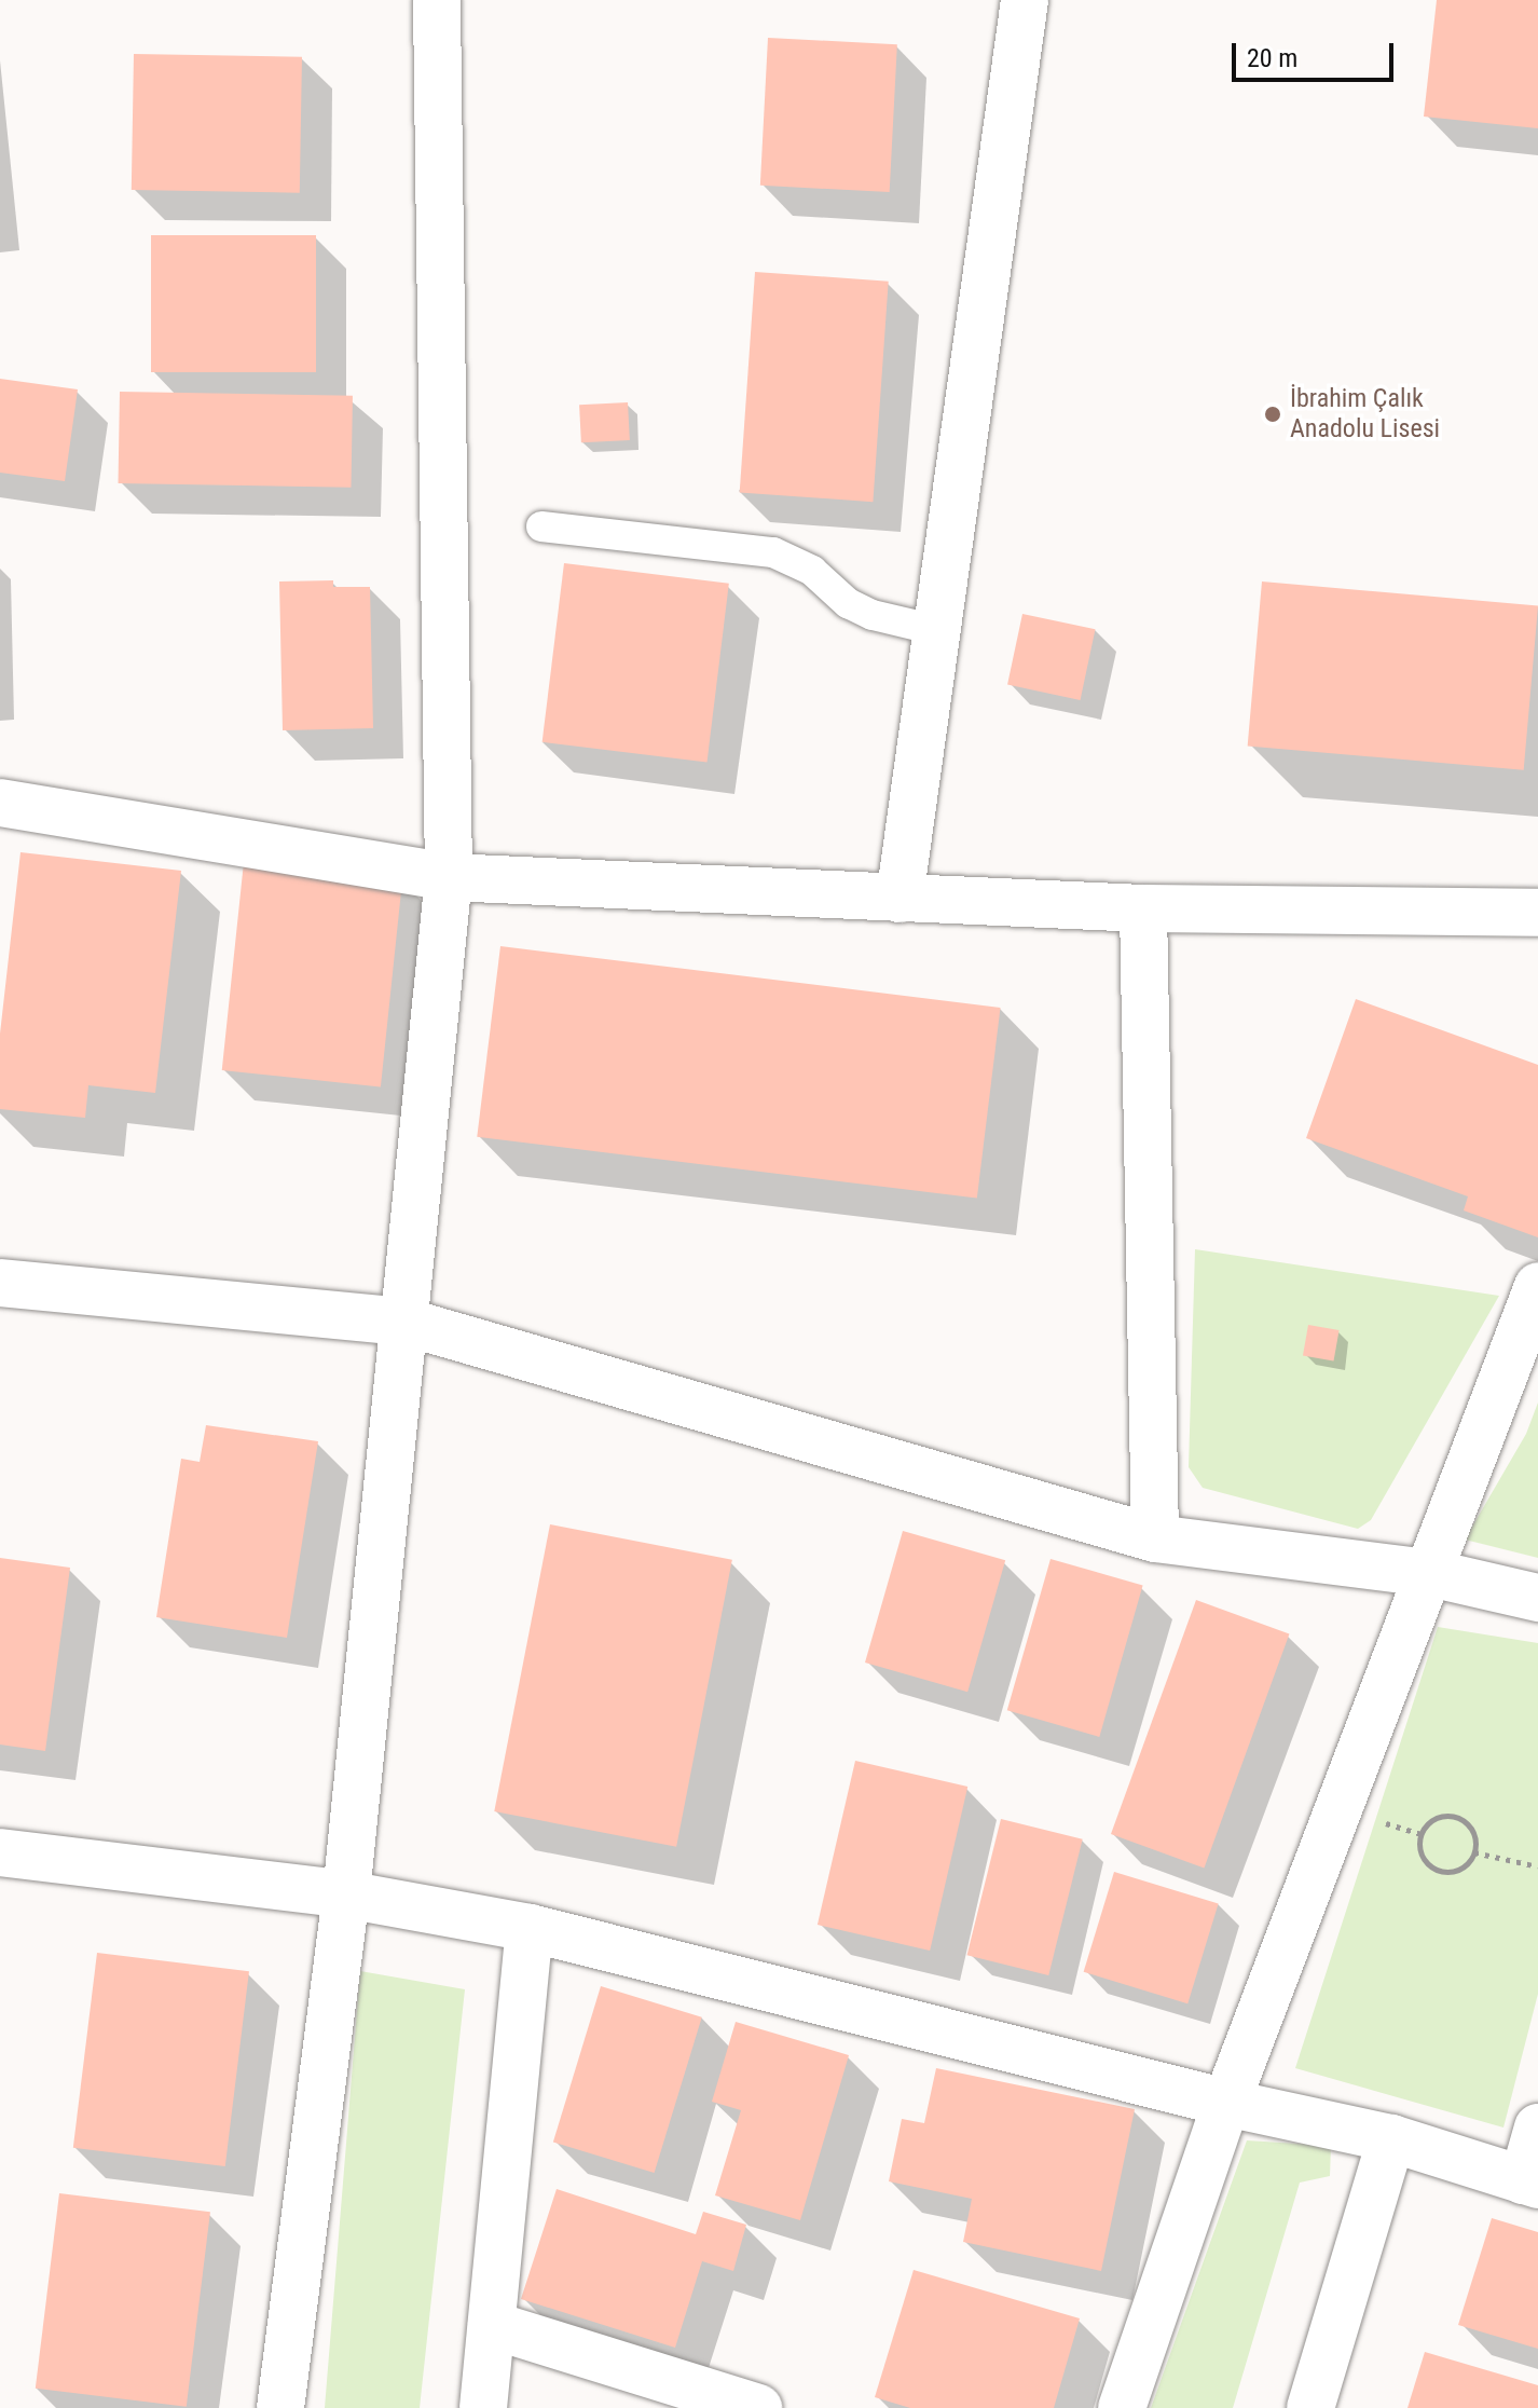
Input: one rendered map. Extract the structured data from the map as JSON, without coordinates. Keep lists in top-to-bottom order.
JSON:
{
  "places": ["İbrahim Çalık Anadolu Lisesi"],
  "scale_bar": "20 m"
}
